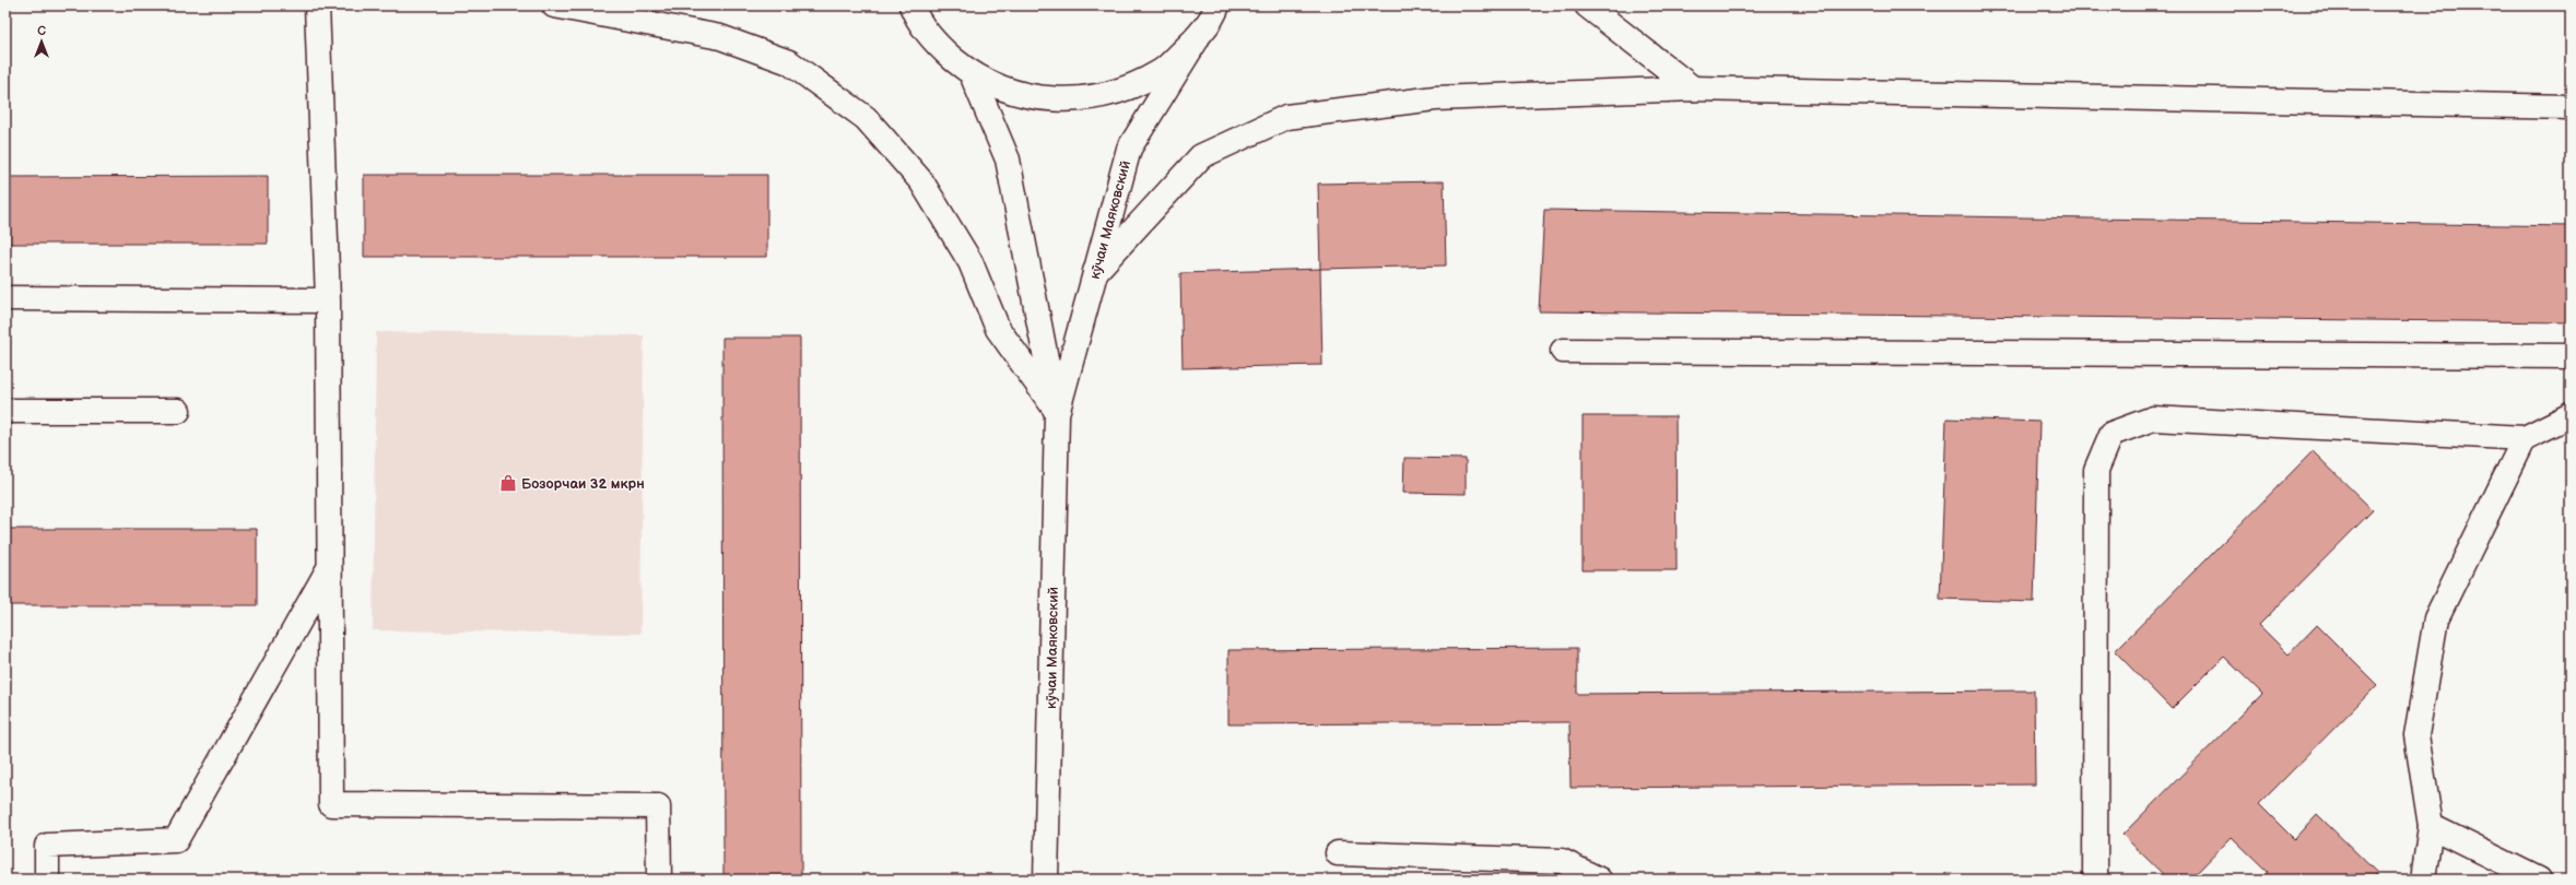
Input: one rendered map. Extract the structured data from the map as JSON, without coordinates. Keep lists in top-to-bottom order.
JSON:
{
  "streets": {
    "street": ["кӯчаи Маяковский"]
  },
  "places": {
    "shop": ["Бозорчаи 32 мкрн"]
  },
  "north": "top"
}
